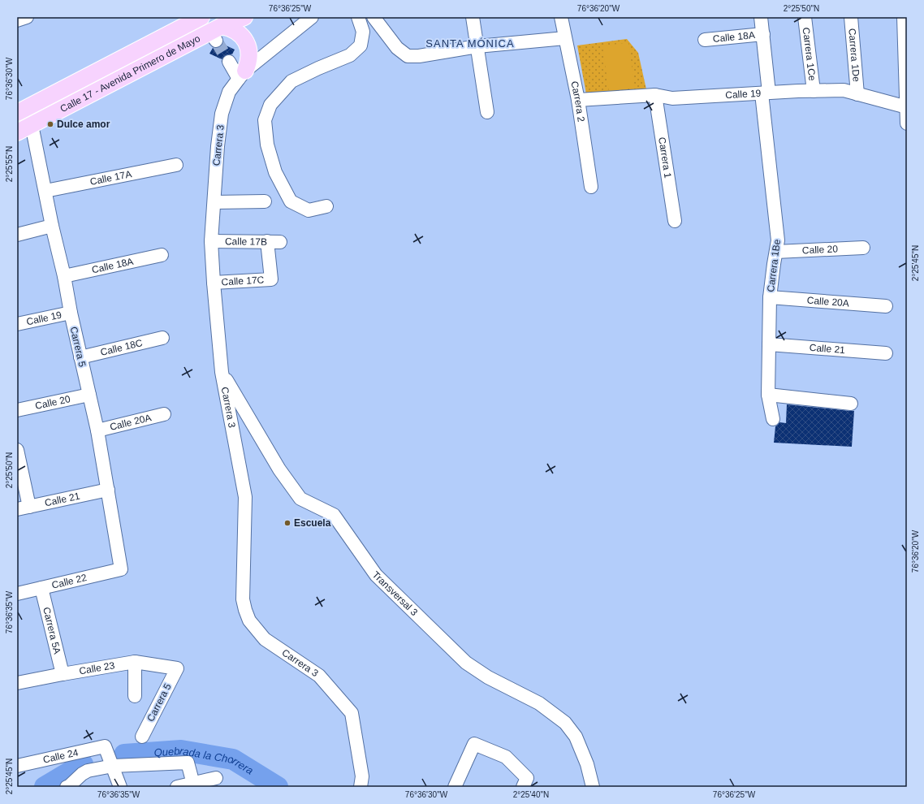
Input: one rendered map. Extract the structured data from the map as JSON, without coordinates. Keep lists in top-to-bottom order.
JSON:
{
  "streets": {
    "main road": ["Calle 17 - Avenida Primero de Mayo"],
    "street": [
      "Calle 18A",
      "Carrera 1Ce",
      "Carrera 1De",
      "Calle 19",
      "Carrera 2",
      "Carrera 3",
      "Carrera 1",
      "Calle 17A",
      "Calle 17B",
      "Calle 20",
      "Carrera 1Be",
      "Calle 17C",
      "Calle 20A",
      "Carrera 5",
      "Calle 18C",
      "Calle 21",
      "Calle 22",
      "Transversal 3",
      "Carrera 5A",
      "Calle 23",
      "Calle 24"
    ]
  },
  "crossings": [
    ["Calle 18A", "Carrera 1Be"],
    ["Calle 18A", "Carrera 5"],
    ["Carrera 1Ce", "Calle 19"],
    ["Carrera 1De", "Calle 19"],
    ["Calle 17 - Avenida Primero de Mayo", "Carrera 5"],
    ["Calle 19", "Carrera 2"],
    ["Calle 19", "Carrera 1"],
    ["Calle 19", "Carrera 1Be"],
    ["Calle 19", "Carrera 5"],
    ["Carrera 3", "Calle 17B"],
    ["Carrera 3", "Calle 17C"],
    ["Carrera 3", "Transversal 3"],
    ["Calle 17A", "Carrera 5"],
    ["Calle 17B", "Calle 17C"],
    ["Calle 20", "Carrera 1Be"],
    ["Calle 20", "Carrera 5"],
    ["Carrera 1Be", "Calle 20A"],
    ["Carrera 1Be", "Calle 21"],
    ["Calle 20A", "Carrera 5"],
    ["Carrera 5", "Calle 18C"],
    ["Carrera 5", "Calle 21"],
    ["Carrera 5", "Calle 22"],
    ["Carrera 5", "Calle 23"],
    ["Calle 22", "Carrera 5A"],
    ["Carrera 5A", "Calle 23"]
  ],
  "districts": ["SANTA MÓNICA"],
  "water": ["Quebrada la Chorrera"],
  "places": ["Dulce amor", "Escuela"],
  "coordinates": [
    "76°36'25\"W",
    "76°36'20\"W",
    "2°25'50\"N",
    "76°36'30\"W",
    "2°25'55\"N",
    "2°25'45\"N",
    "76°36'35\"W",
    "2°25'40\"N"
  ]
}
